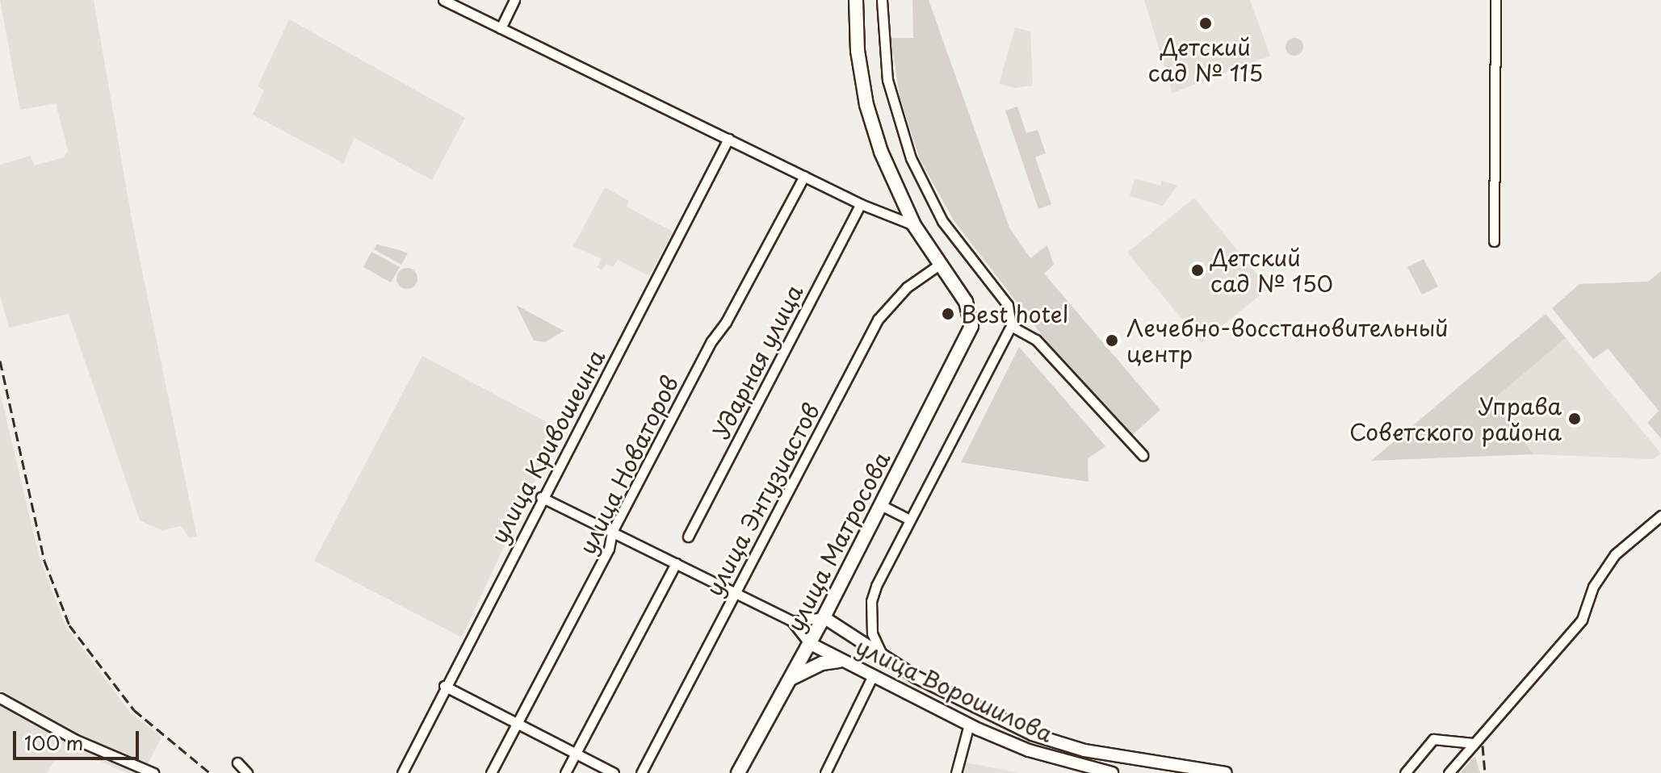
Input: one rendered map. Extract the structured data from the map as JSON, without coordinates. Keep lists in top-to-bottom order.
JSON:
{
  "streets": {
    "highway": ["улица Матросова"],
    "main road": ["улица Ворошилова"],
    "street": [
      "Ударная улица",
      "улица Кривошеина",
      "улица Новаторов",
      "улица Энтузиастов"
    ]
  },
  "crossings": [
    ["улица Кривошеина", "улица Ворошилова"],
    ["улица Новаторов", "улица Ворошилова"],
    ["улица Энтузиастов", "улица Матросова"],
    ["улица Энтузиастов", "улица Ворошилова"],
    ["улица Матросова", "улица Ворошилова"]
  ],
  "places": [
    "Детский сад № 115",
    "Детский сад № 150",
    "Best hotel",
    "Лечебно-восстановительный центр",
    "Управа Советского района"
  ],
  "scale_bar": "100 m"
}
